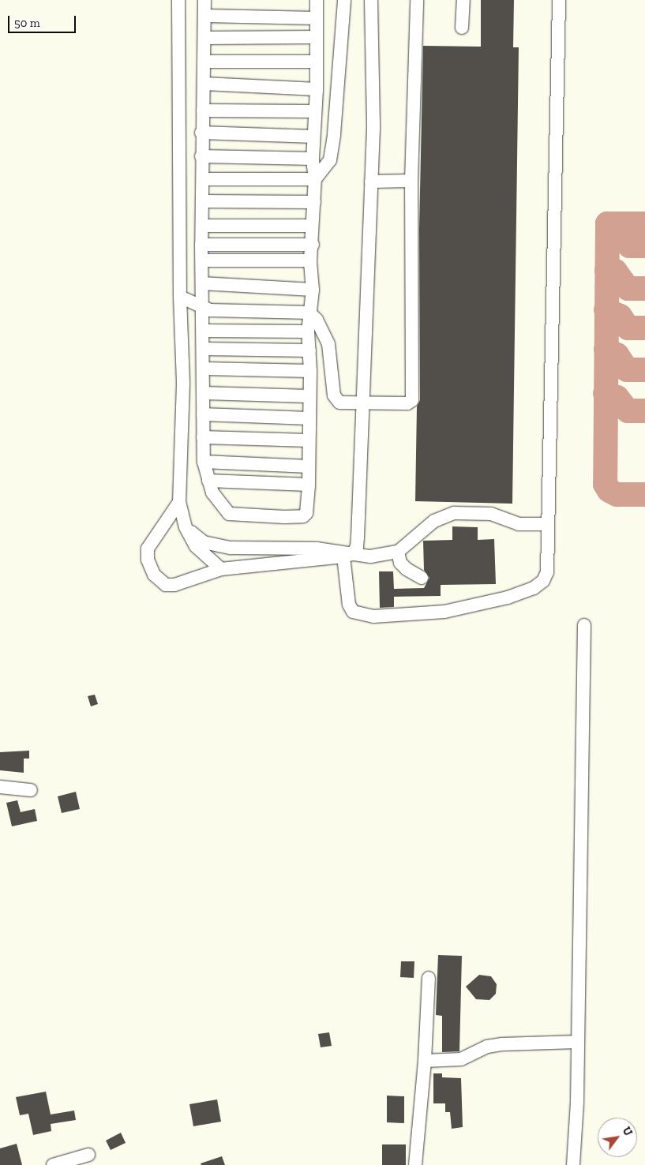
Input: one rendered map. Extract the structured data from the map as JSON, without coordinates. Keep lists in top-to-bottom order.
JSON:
{
  "scale_bar": "50 m",
  "north": "top right"
}
